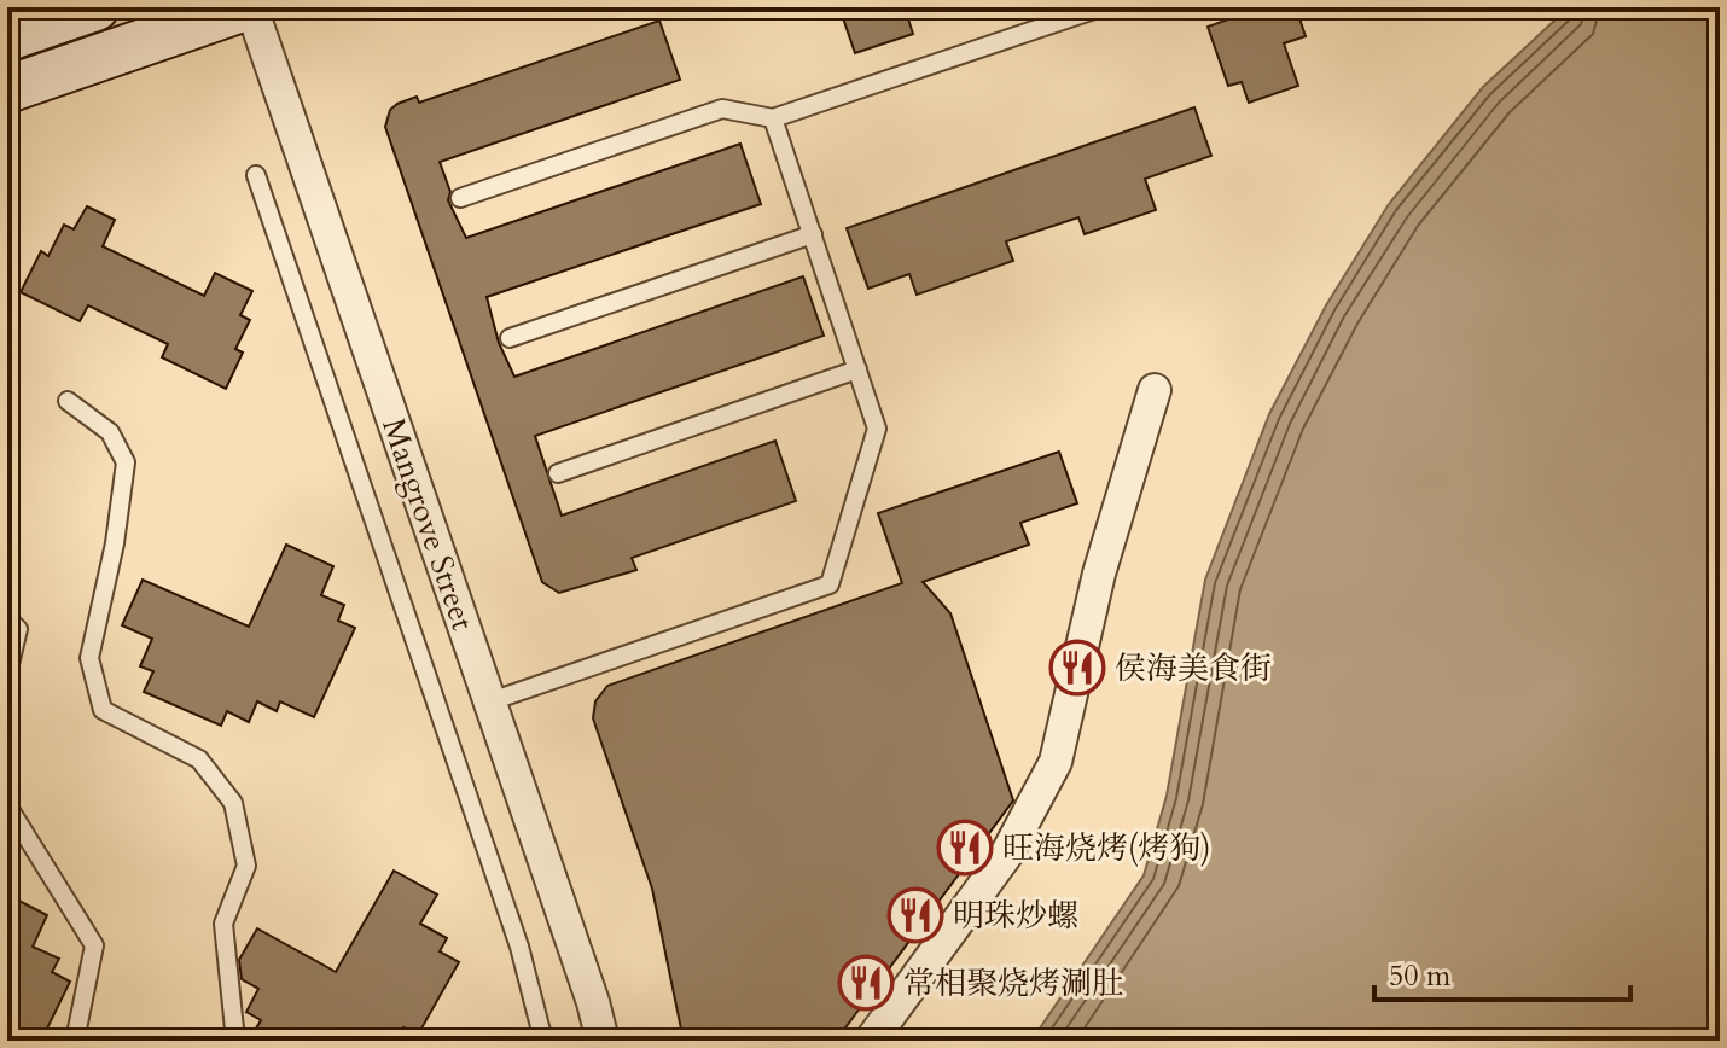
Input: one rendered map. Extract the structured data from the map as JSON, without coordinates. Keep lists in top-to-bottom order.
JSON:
{
  "streets": {
    "street": ["Mangrove Street"]
  },
  "places": {
    "restaurant": [
      "侯海美食街",
      "旺海烧烤(烤狗)",
      "明珠炒螺",
      "常相聚烧烤涮肚"
    ]
  },
  "scale_bar": "50 m"
}
